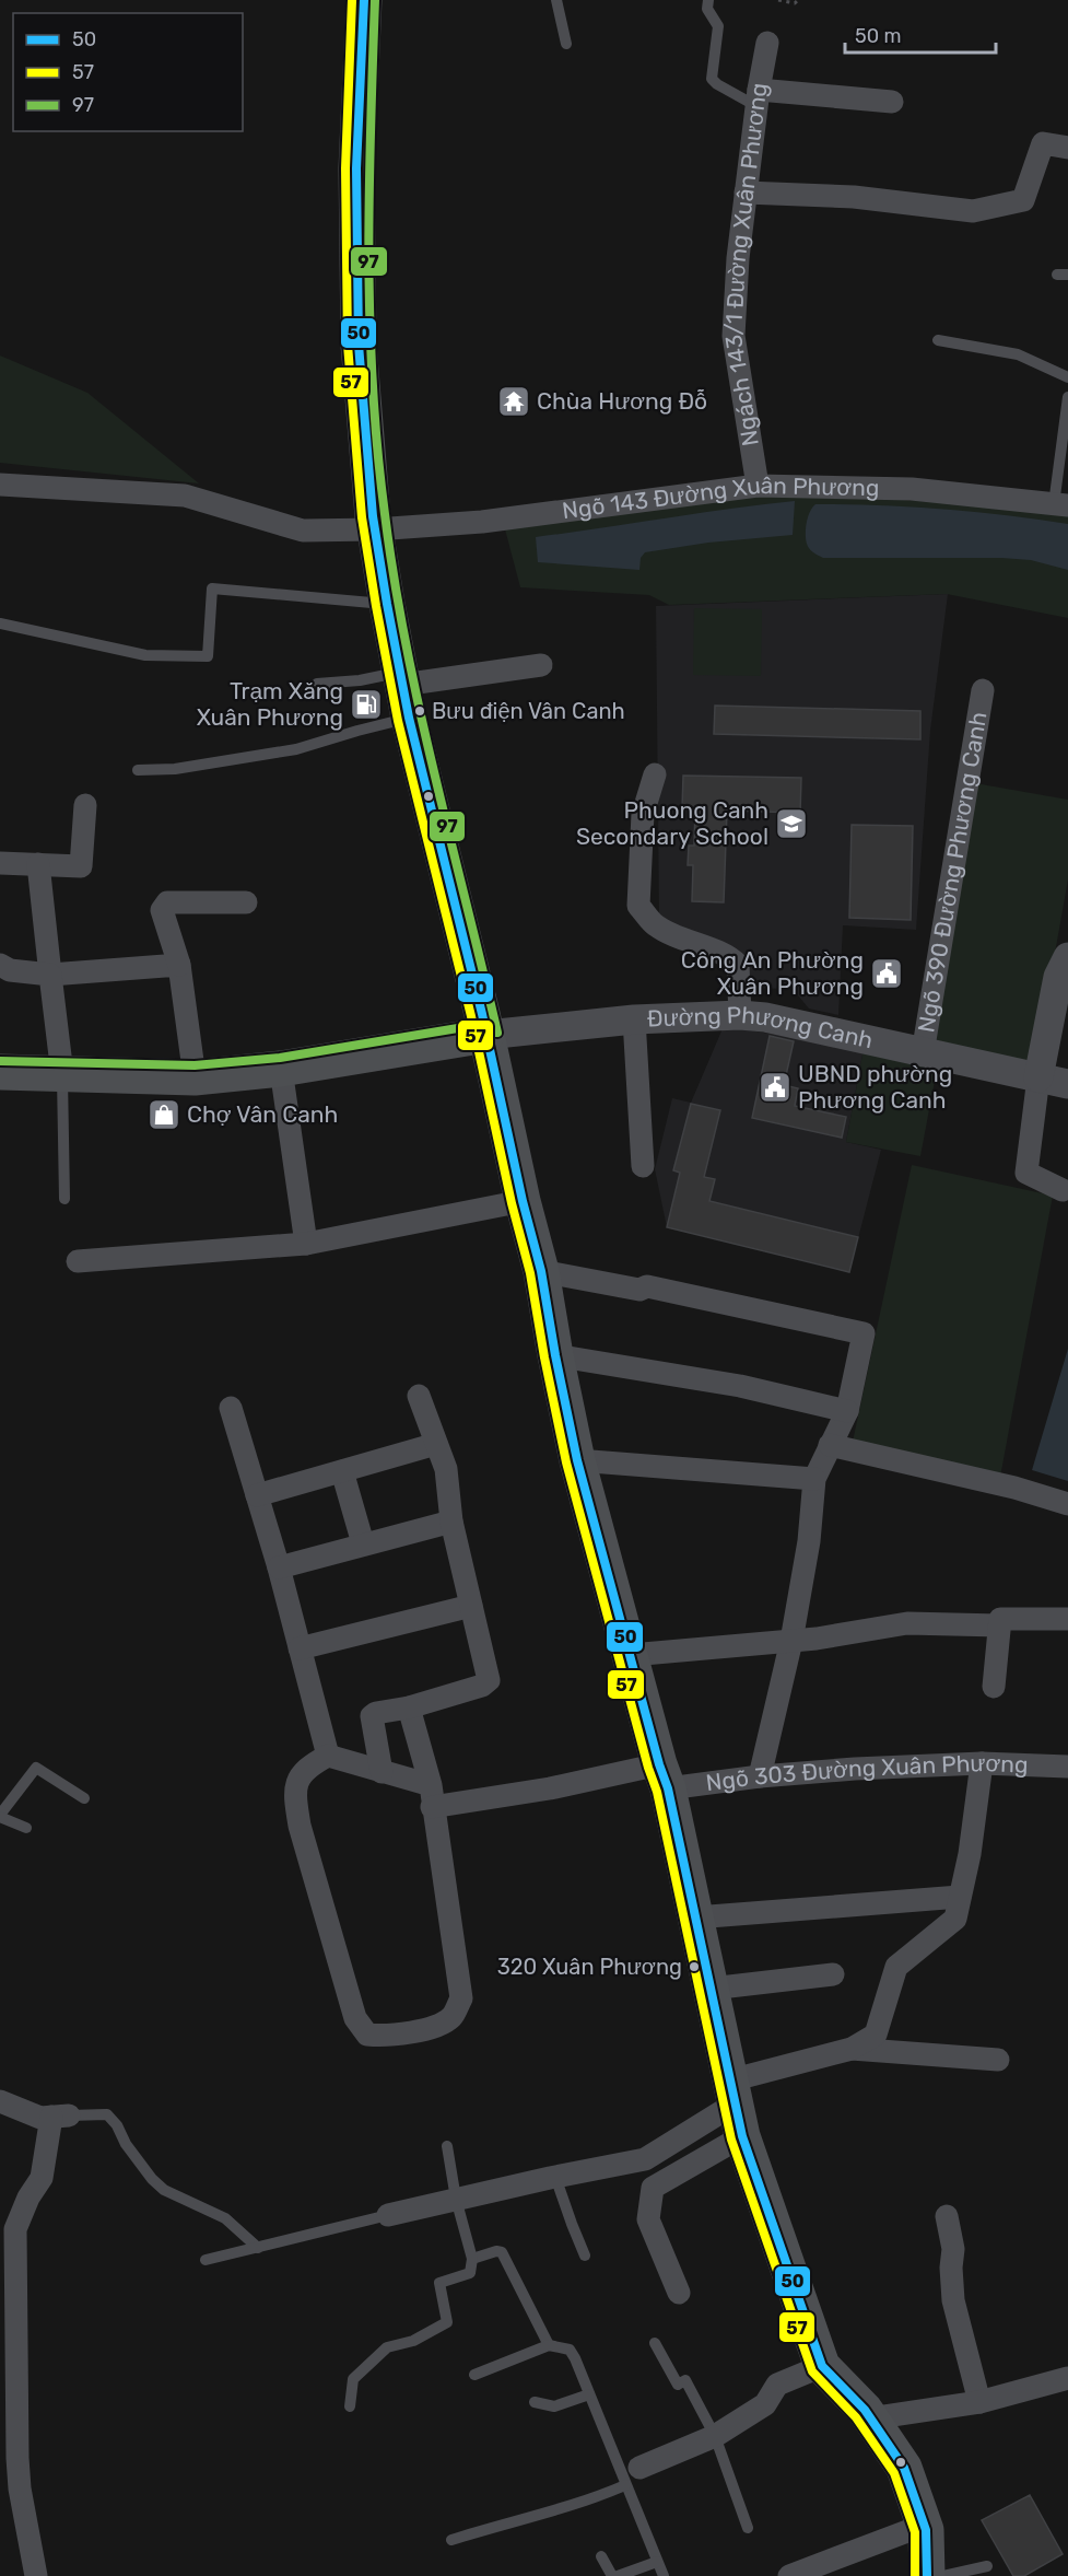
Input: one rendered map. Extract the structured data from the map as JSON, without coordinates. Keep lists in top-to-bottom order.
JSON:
{
  "streets": {
    "street": [
      "Ngách 143/1 Đường Xuân Phương",
      "Ngõ 143 Đường Xuân Phương",
      "Ngõ 390 Đường Phương Canh",
      "Đường Phương Canh",
      "Ngõ 303 Đường Xuân Phương"
    ]
  },
  "crossings": [
    ["Ngách 143/1 Đường Xuân Phương", "Ngõ 143 Đường Xuân Phương"],
    ["Ngõ 390 Đường Phương Canh", "Đường Phương Canh"]
  ],
  "places": {
    "temple": ["Chùa Hương Đỗ"],
    "fuel station": ["Trạm Xăng Xuân Phương"],
    "other": ["Bưu điện Vân Canh", "320 Xuân Phương"],
    "school or university": ["Phuong Canh Secondary School"],
    "public building": ["Công An Phường Xuân Phương", "UBND phường Phương Canh"],
    "shop": ["Chợ Vân Canh"]
  },
  "lines": ["transit line 50", "transit line 57", "transit line 97"],
  "legend": ["50", "57", "97"],
  "scale_bar": "50 m"
}
